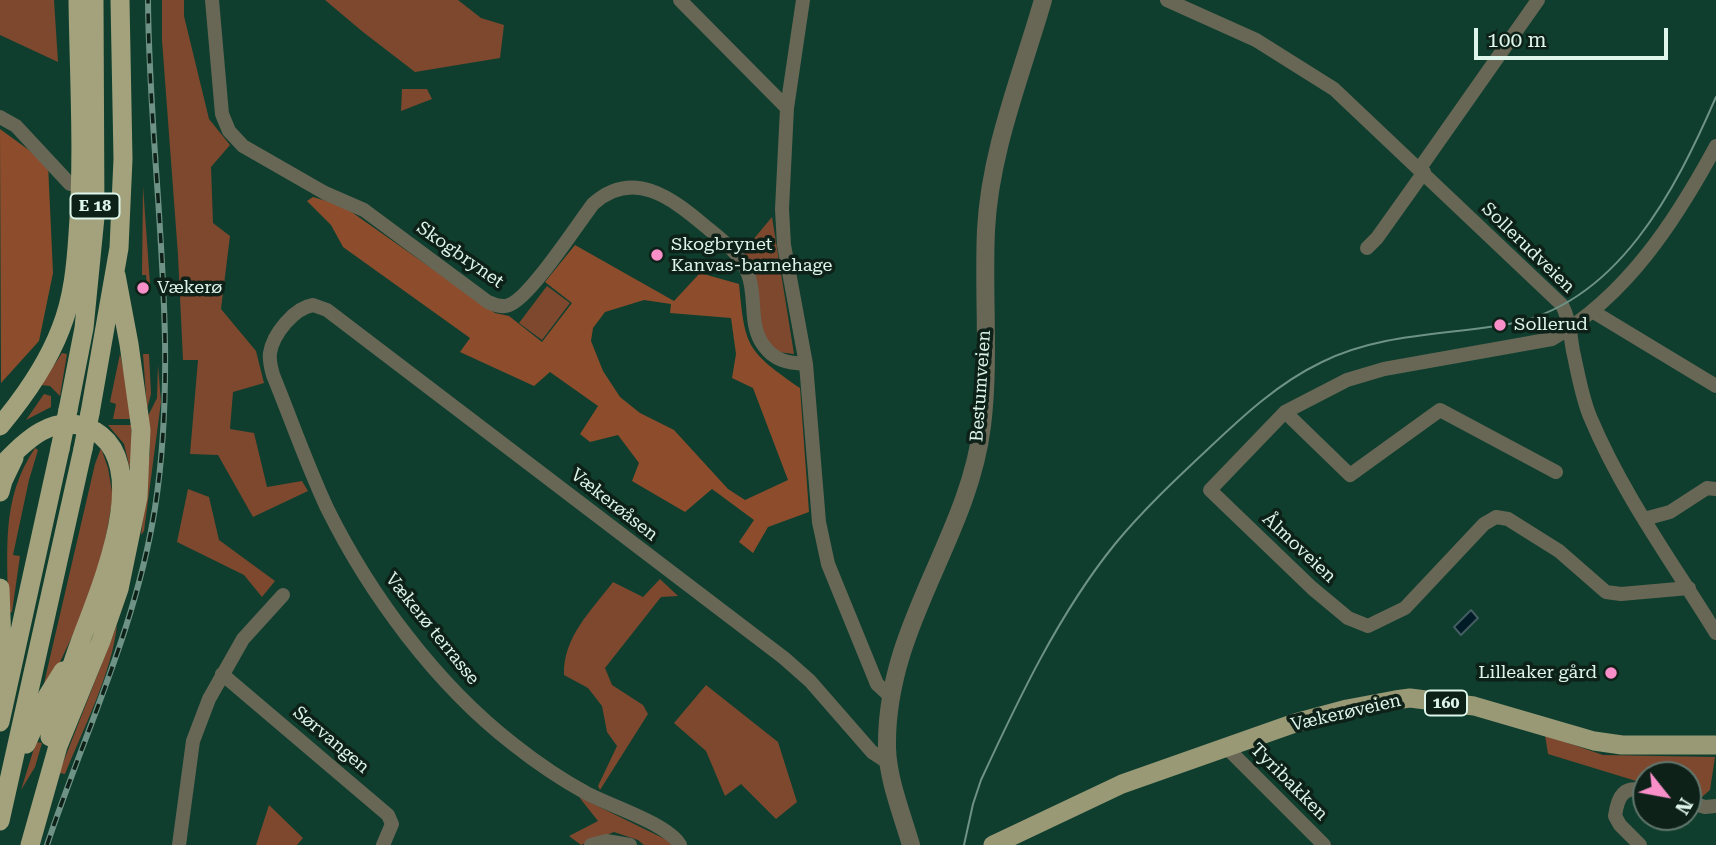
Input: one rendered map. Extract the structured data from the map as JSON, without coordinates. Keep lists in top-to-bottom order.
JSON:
{
  "streets": {
    "highway": ["E 18"],
    "main road": ["160", "Vækerøveien"],
    "street": [
      "Sollerudveien",
      "Skogbrynet",
      "Bestumveien",
      "Vækerøåsen",
      "Ålmoveien",
      "Vækerø terrasse",
      "Sørvangen",
      "Tyribakken"
    ]
  },
  "crossings": [
    ["Sollerudveien", "Ålmoveien"],
    ["Bestumveien", "Vækerøåsen"],
    ["Vækerøåsen", "Vækerø terrasse"],
    ["Vækerøveien", "Tyribakken"]
  ],
  "places": [
    "Skogbrynet Kanvas-barnehage",
    "Vækerø",
    "Sollerud",
    "Lilleaker gård"
  ],
  "scale_bar": "100 m",
  "north": "bottom right"
}
